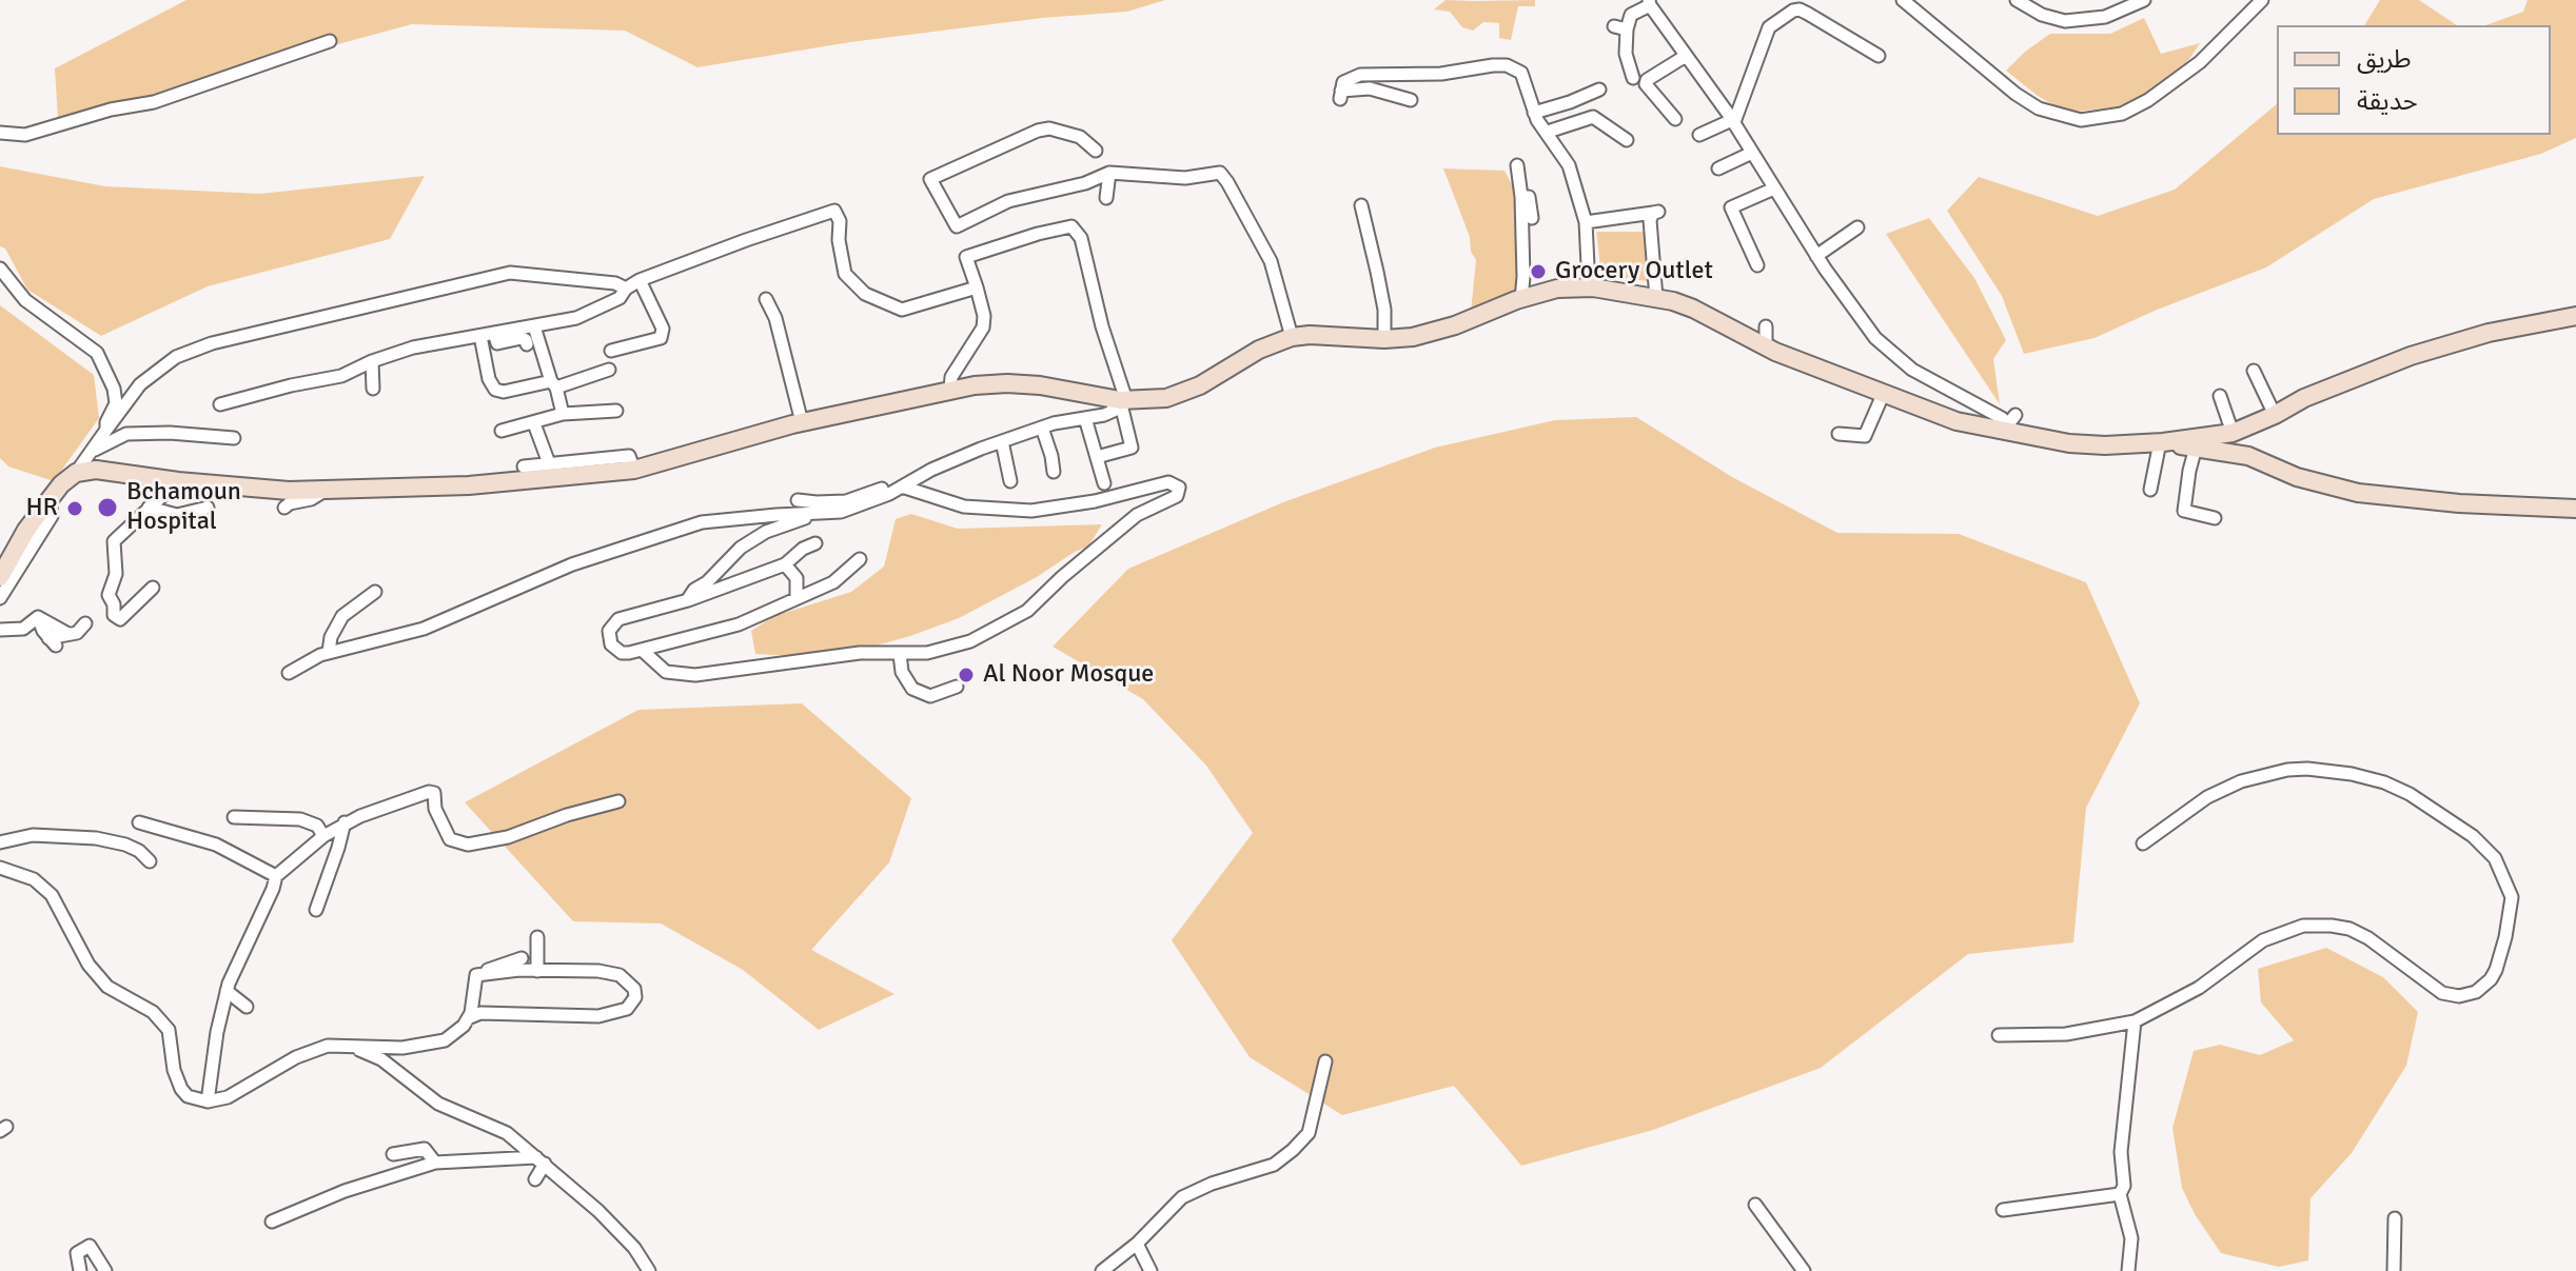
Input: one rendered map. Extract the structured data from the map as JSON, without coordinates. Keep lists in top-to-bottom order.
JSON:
{
  "places": [
    "Grocery Outlet",
    "Bchamoun Hospital",
    "HR",
    "Al Noor Mosque"
  ],
  "legend": ["طريق", "حديقة"]
}
